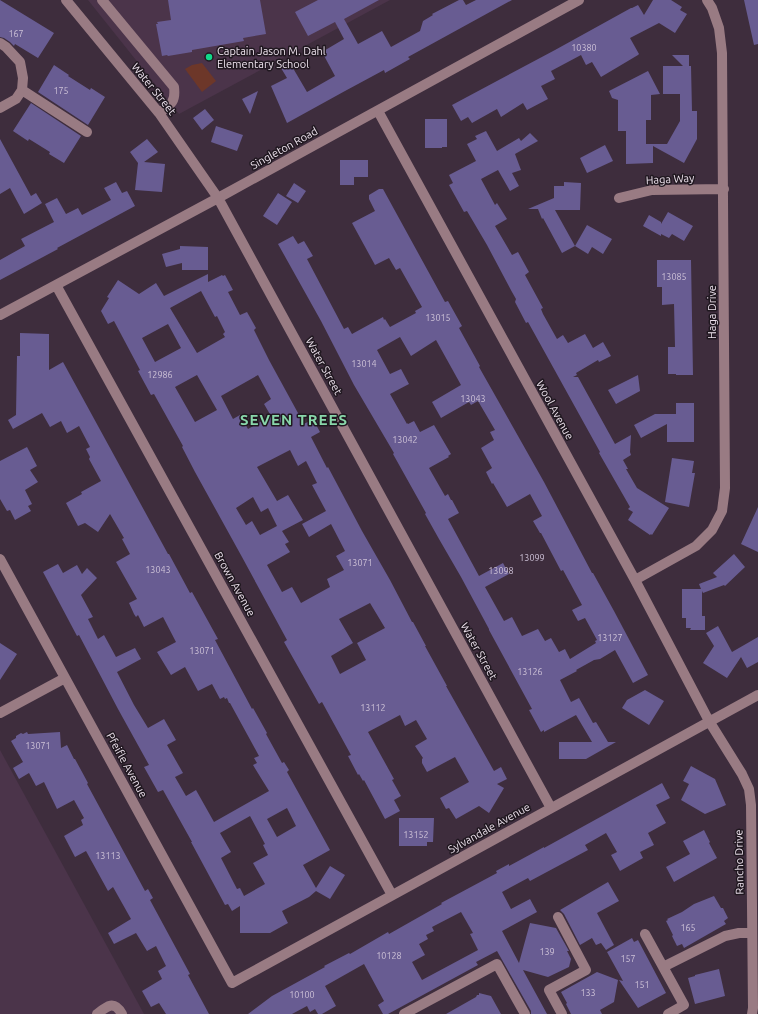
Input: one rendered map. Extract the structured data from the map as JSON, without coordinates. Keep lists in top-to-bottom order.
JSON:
{
  "streets": {
    "street": [
      "Water Street",
      "Singleton Road",
      "Haga Way",
      "Haga Drive",
      "Wool Avenue",
      "Brown Avenue",
      "Pfeifle Avenue",
      "Sylvandale Avenue",
      "Rancho Drive"
    ]
  },
  "crossings": [
    ["Water Street", "Singleton Road"],
    ["Water Street", "Sylvandale Avenue"],
    ["Singleton Road", "Wool Avenue"],
    ["Singleton Road", "Brown Avenue"],
    ["Haga Way", "Haga Drive"],
    ["Haga Drive", "Wool Avenue"],
    ["Wool Avenue", "Sylvandale Avenue"],
    ["Wool Avenue", "Rancho Drive"],
    ["Brown Avenue", "Sylvandale Avenue"],
    ["Pfeifle Avenue", "Sylvandale Avenue"],
    ["Sylvandale Avenue", "Rancho Drive"]
  ],
  "districts": ["SEVEN TREES"],
  "places": ["Captain Jason M. Dahl Elementary School"],
  "house_numbers": [
    "167",
    "10380",
    "175",
    "13085",
    "13015",
    "13014",
    "12986",
    "13043",
    "13042",
    "13099",
    "13071",
    "13043",
    "13098",
    "13127",
    "13071",
    "13126",
    "13112",
    "13071",
    "13152",
    "13113",
    "165",
    "139",
    "10128",
    "157",
    "151",
    "133",
    "10100"
  ]
}
